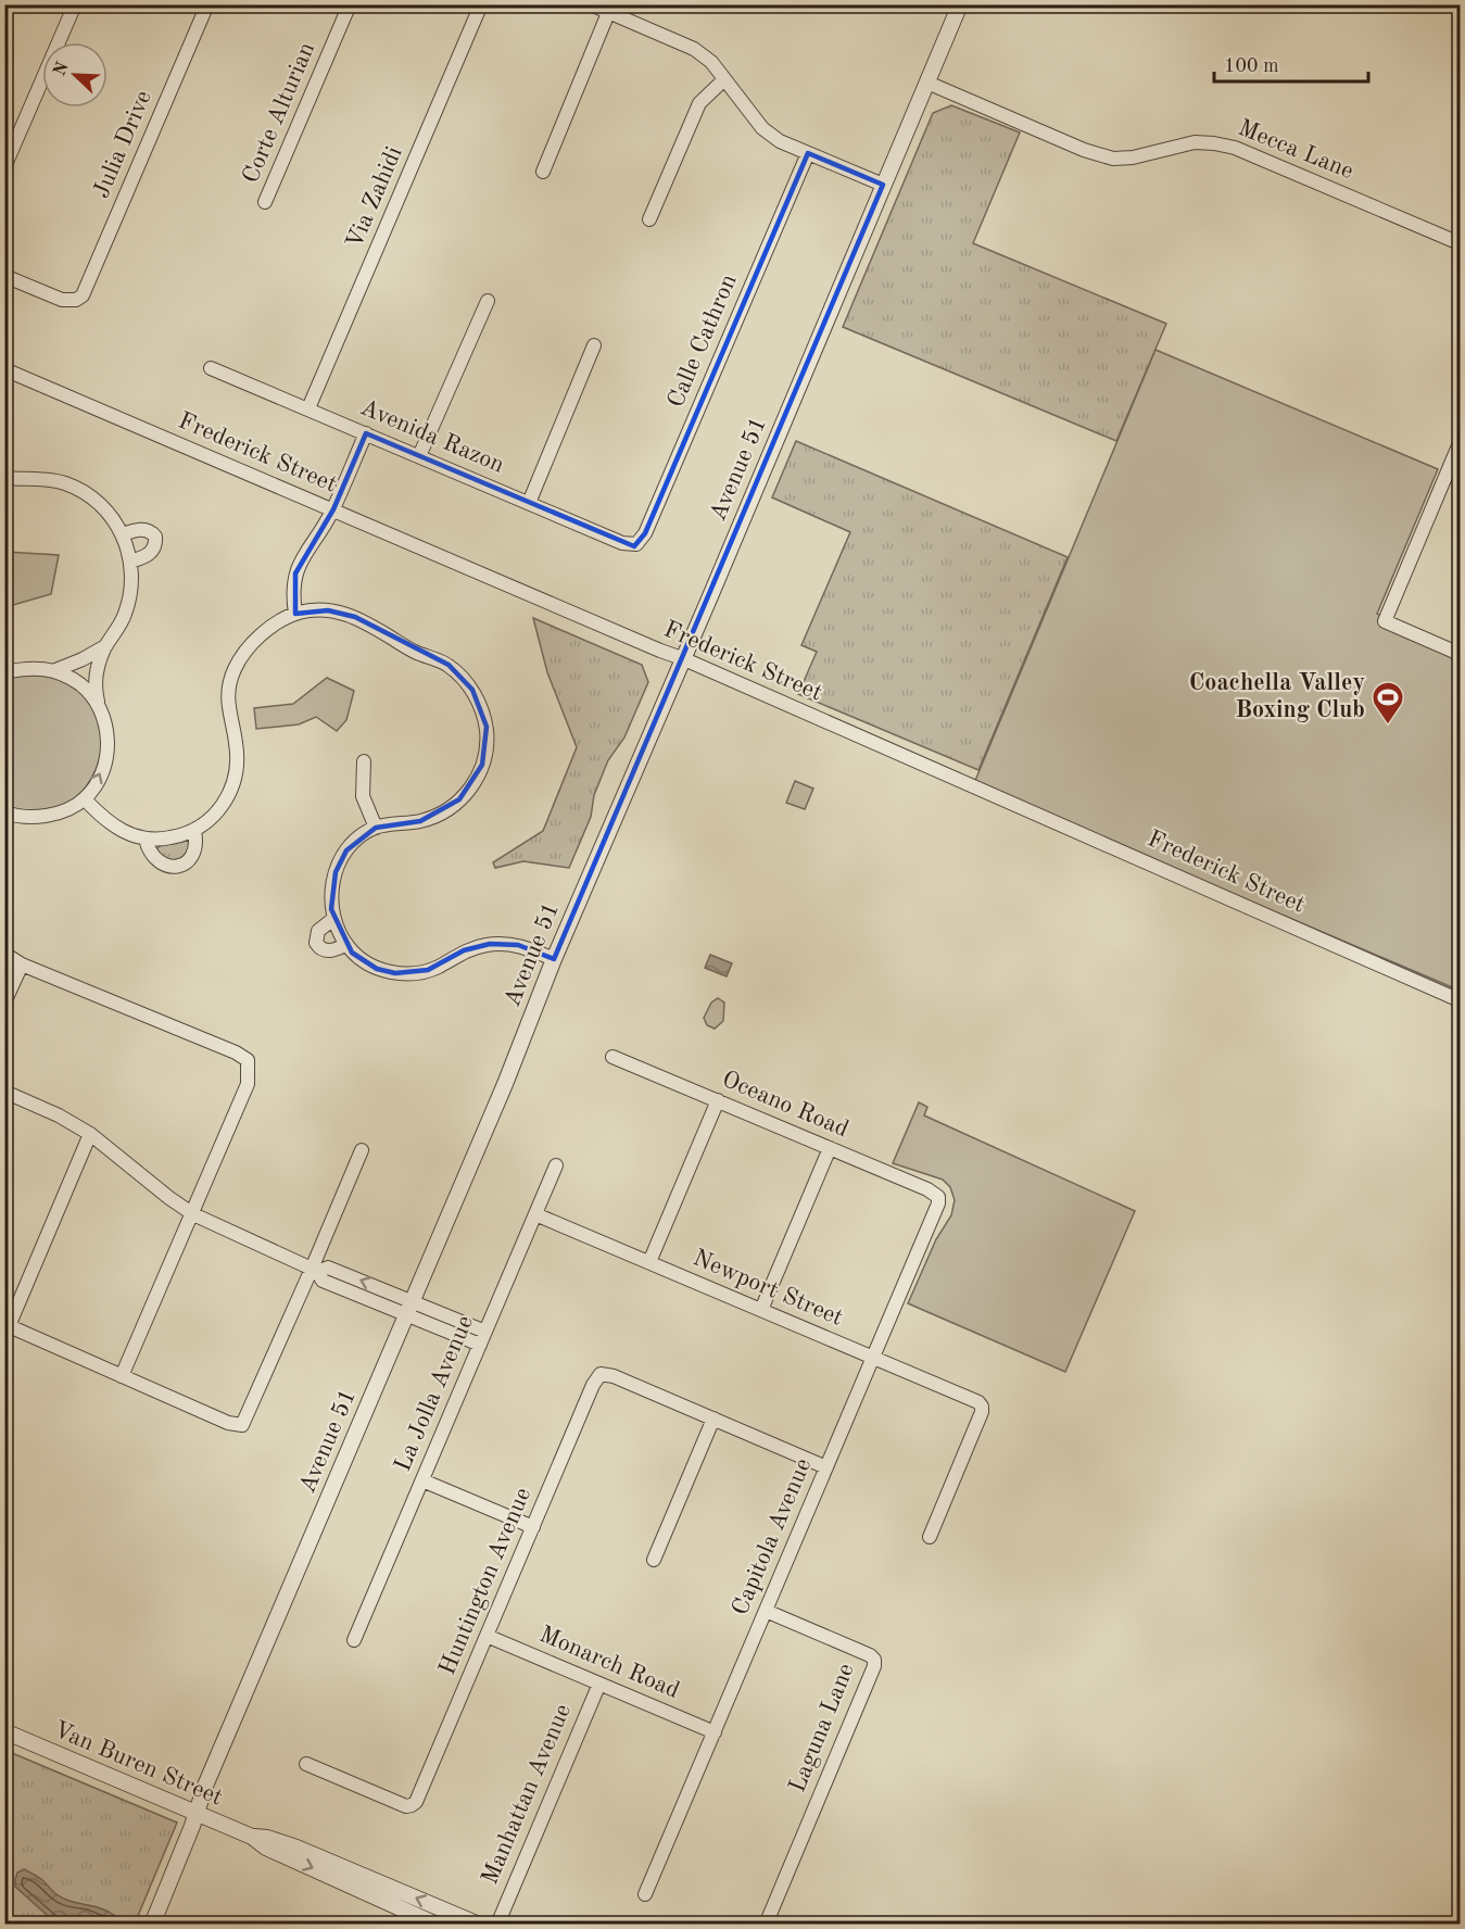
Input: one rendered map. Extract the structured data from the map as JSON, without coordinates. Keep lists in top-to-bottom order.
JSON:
{
  "streets": {
    "street": [
      "Corte Alturian",
      "Julia Drive",
      "Mecca Lane",
      "Via Zahidi",
      "Calle Cathron",
      "Avenida Razon",
      "Frederick Street",
      "Avenue 51",
      "Oceano Road",
      "Newport Street",
      "La Jolla Avenue",
      "Capitola Avenue",
      "Huntington Avenue",
      "Monarch Road",
      "Laguna Lane",
      "Van Buren Street",
      "Manhattan Avenue"
    ]
  },
  "crossings": [
    ["Mecca Lane", "Avenue 51"],
    ["Via Zahidi", "Avenida Razon"],
    ["Calle Cathron", "Avenida Razon"],
    ["Frederick Street", "Avenue 51"],
    ["Avenue 51", "Van Buren Street"],
    ["Oceano Road", "Capitola Avenue"],
    ["Newport Street", "La Jolla Avenue"],
    ["Newport Street", "Capitola Avenue"],
    ["Capitola Avenue", "Monarch Road"],
    ["Capitola Avenue", "Laguna Lane"],
    ["Huntington Avenue", "Monarch Road"],
    ["Monarch Road", "Manhattan Avenue"]
  ],
  "places": {
    "sports": ["Coachella Valley Boxing Club"]
  },
  "scale_bar": "100 m",
  "north": "top left"
}
